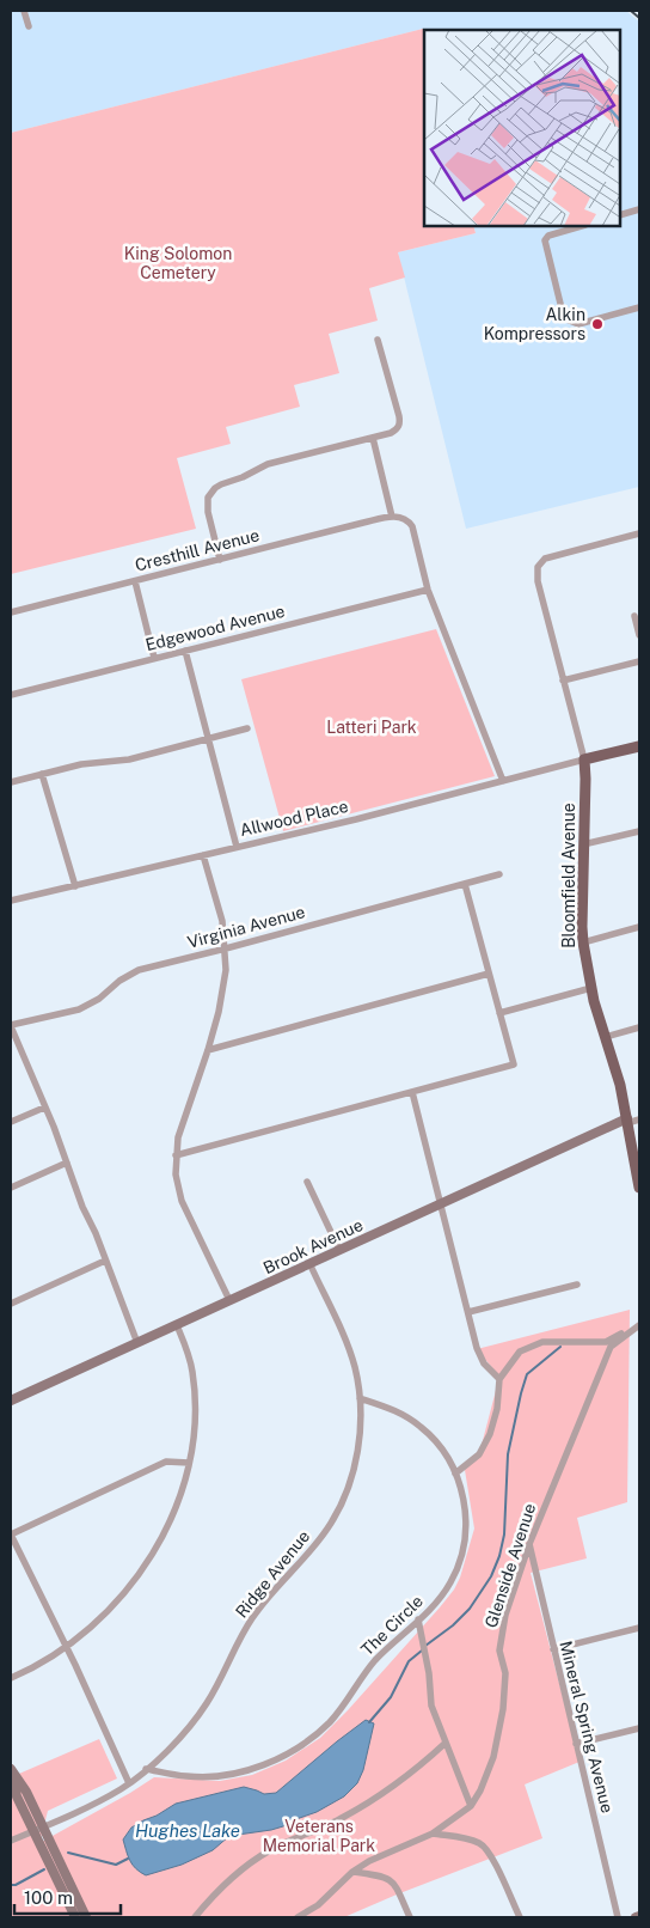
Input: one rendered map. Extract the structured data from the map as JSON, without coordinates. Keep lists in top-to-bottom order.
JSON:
{
  "streets": {
    "main road": ["Bloomfield Avenue", "Brook Avenue"],
    "street": [
      "Cresthill Avenue",
      "Edgewood Avenue",
      "Allwood Place",
      "Virginia Avenue",
      "Glenside Avenue",
      "Ridge Avenue",
      "The Circle",
      "Mineral Spring Avenue"
    ]
  },
  "crossings": [
    ["Allwood Place", "Bloomfield Avenue"],
    ["Bloomfield Avenue", "Brook Avenue"],
    ["Brook Avenue", "Ridge Avenue"],
    ["Glenside Avenue", "Mineral Spring Avenue"],
    ["Ridge Avenue", "The Circle"]
  ],
  "water": ["Hughes Lake"],
  "parks": ["King Solomon Cemetery", "Latteri Park", "Veterans Memorial Park"],
  "places": ["Alkin Kompressors"],
  "scale_bar": "100 m"
}
